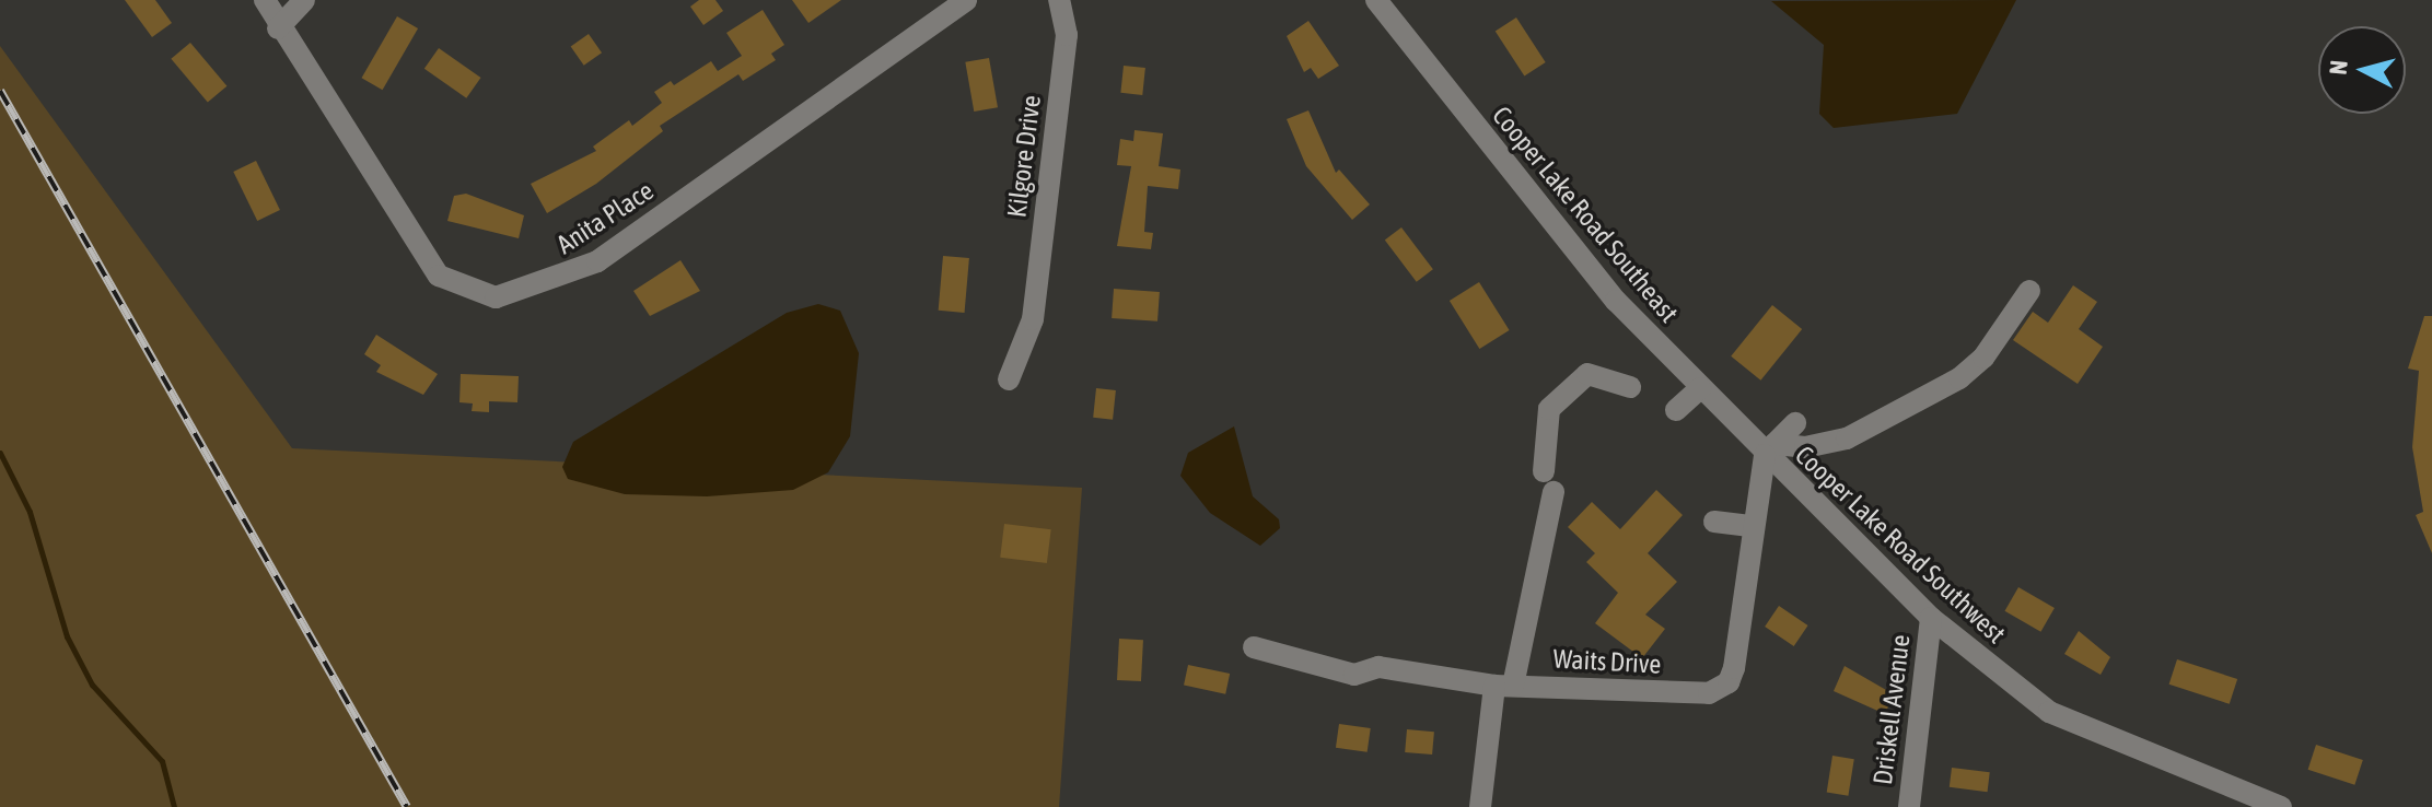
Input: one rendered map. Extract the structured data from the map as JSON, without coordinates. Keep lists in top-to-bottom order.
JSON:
{
  "streets": {
    "street": [
      "Kilgore Drive",
      "Cooper Lake Road Southeast",
      "Anita Place",
      "Cooper Lake Road Southwest",
      "Waits Drive",
      "Driskell Avenue"
    ]
  },
  "crossings": [
    ["Cooper Lake Road Southeast", "Cooper Lake Road Southwest"],
    ["Cooper Lake Road Southeast", "Waits Drive"],
    ["Cooper Lake Road Southwest", "Waits Drive"],
    ["Cooper Lake Road Southwest", "Driskell Avenue"]
  ],
  "north": "left"
}
